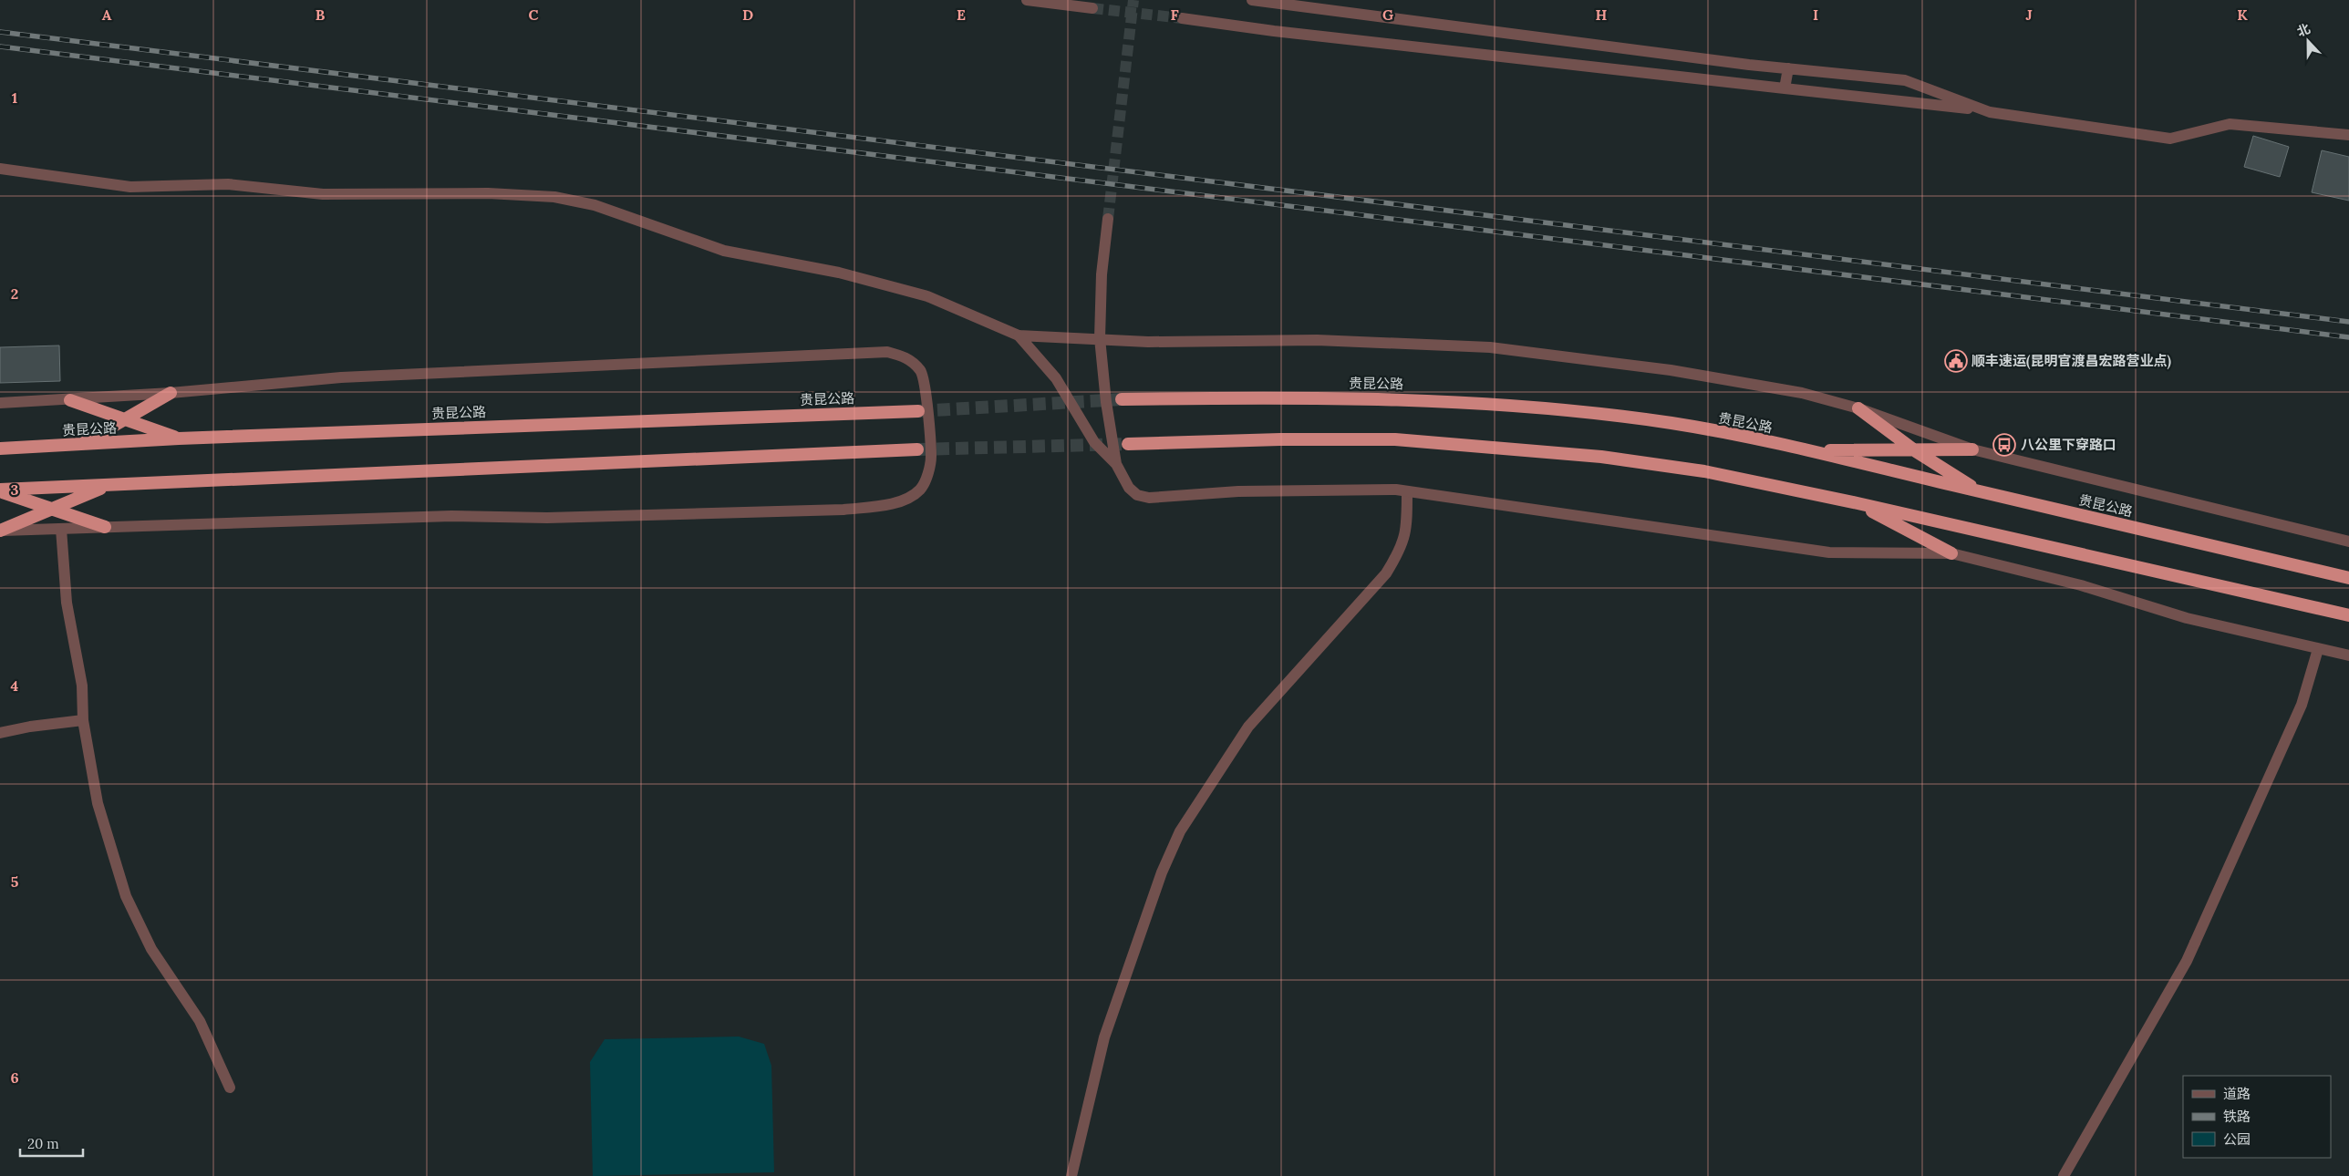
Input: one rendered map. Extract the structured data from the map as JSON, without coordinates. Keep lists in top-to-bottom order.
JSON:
{
  "streets": {
    "highway": ["贵昆公路"]
  },
  "places": {
    "public building": ["顺丰速运(昆明官渡昌宏路营业点)"],
    "bus stop": ["八公里下穿路口"]
  },
  "legend": ["道路", "铁路", "公园"],
  "scale_bar": "20 m",
  "north": "top",
  "grid": {
    "columns": [
      "A",
      "B",
      "C",
      "D",
      "E",
      "F",
      "G",
      "H",
      "I",
      "J",
      "K"
    ],
    "rows": [
      "1",
      "2",
      "3",
      "4",
      "5",
      "6"
    ]
  }
}
